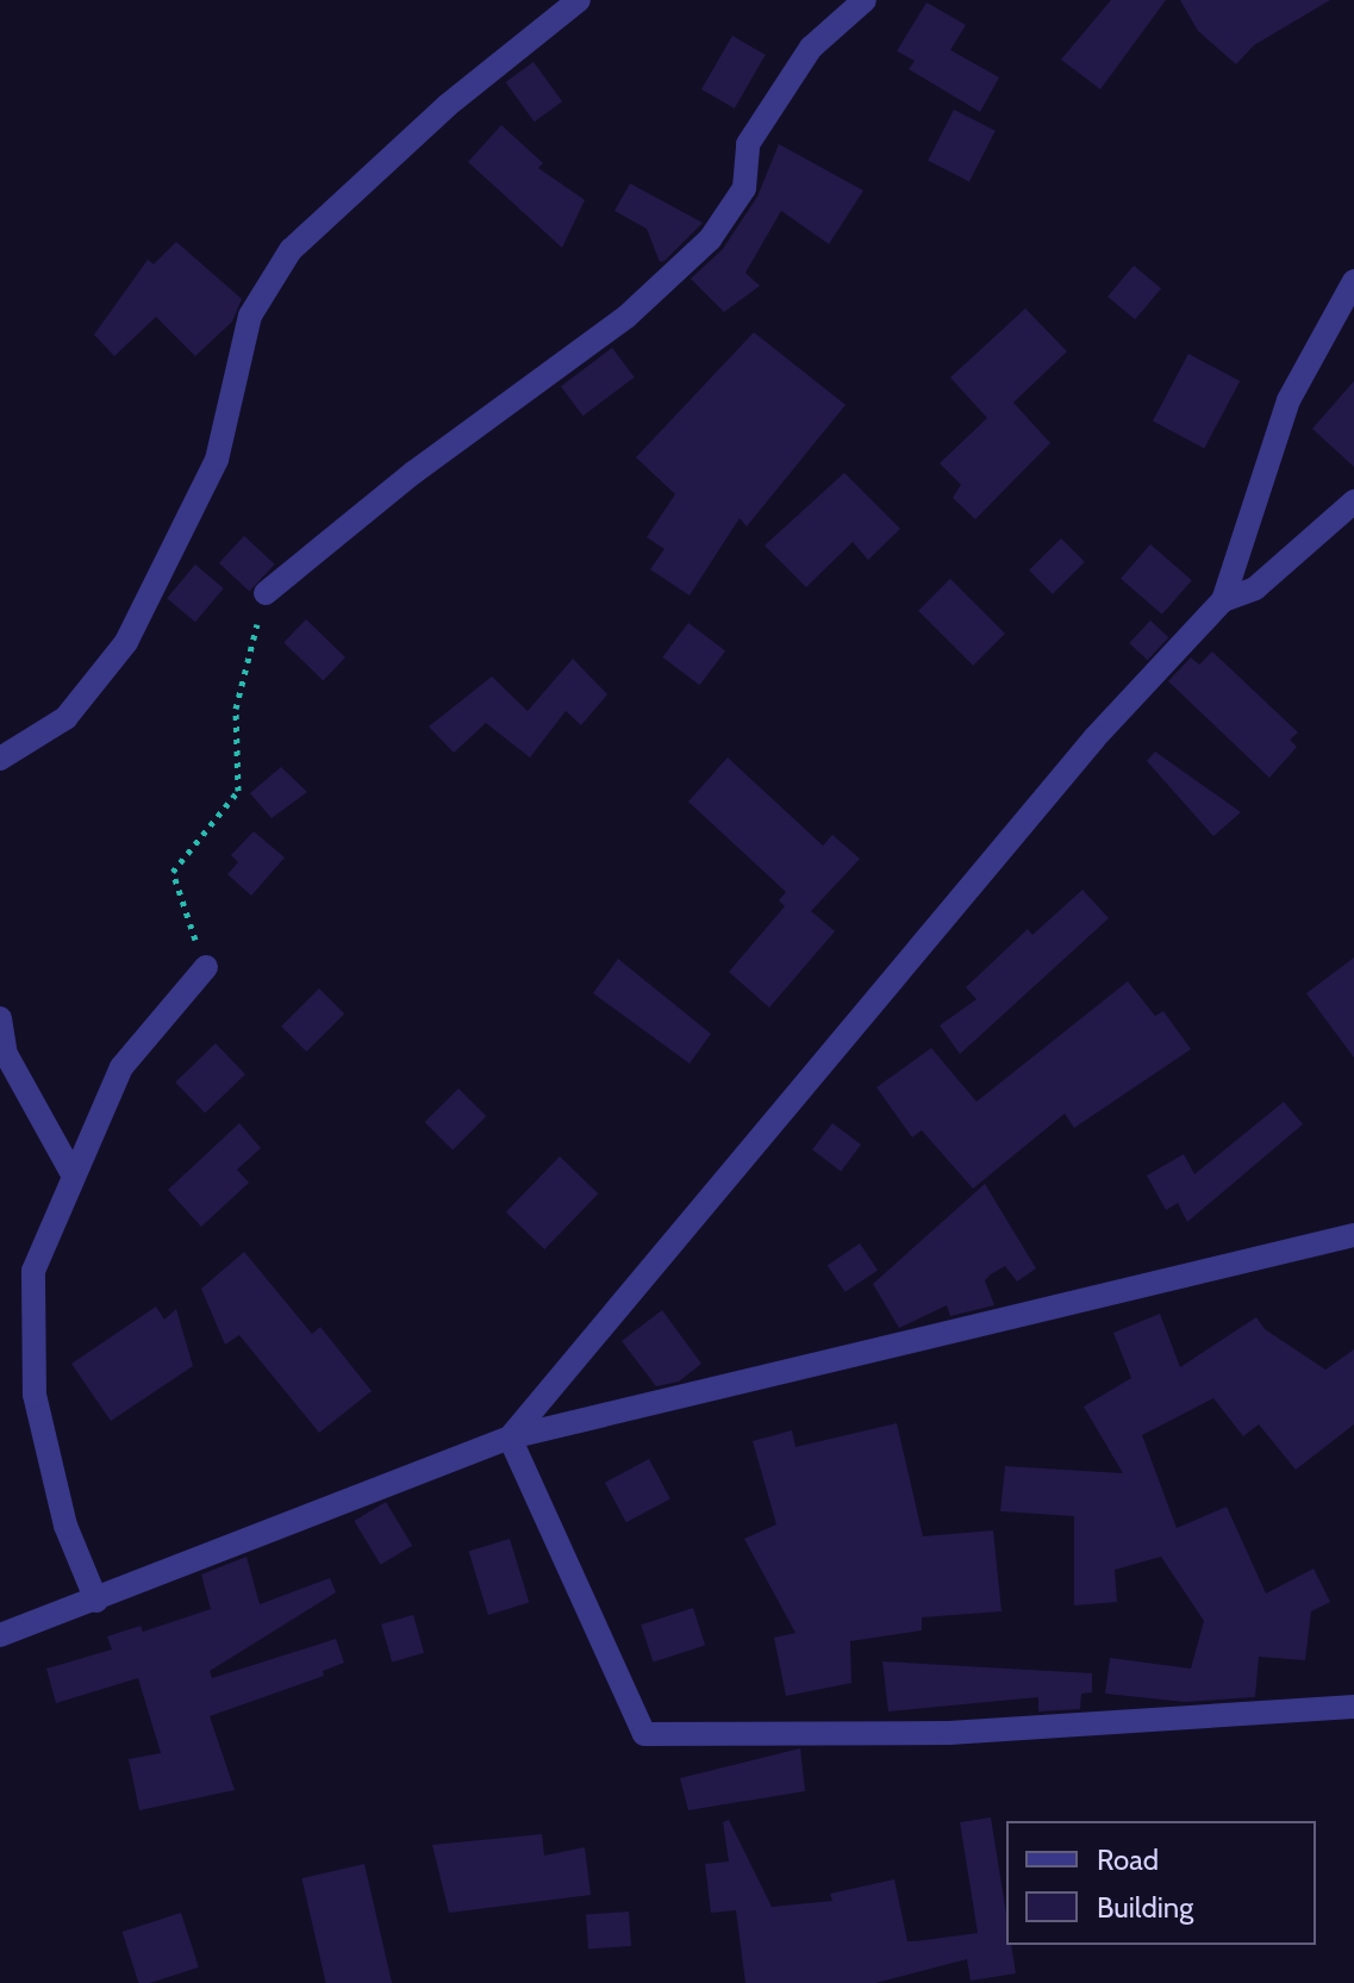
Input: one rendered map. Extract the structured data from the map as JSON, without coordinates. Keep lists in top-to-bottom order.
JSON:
{
  "legend": ["Road", "Building"]
}
